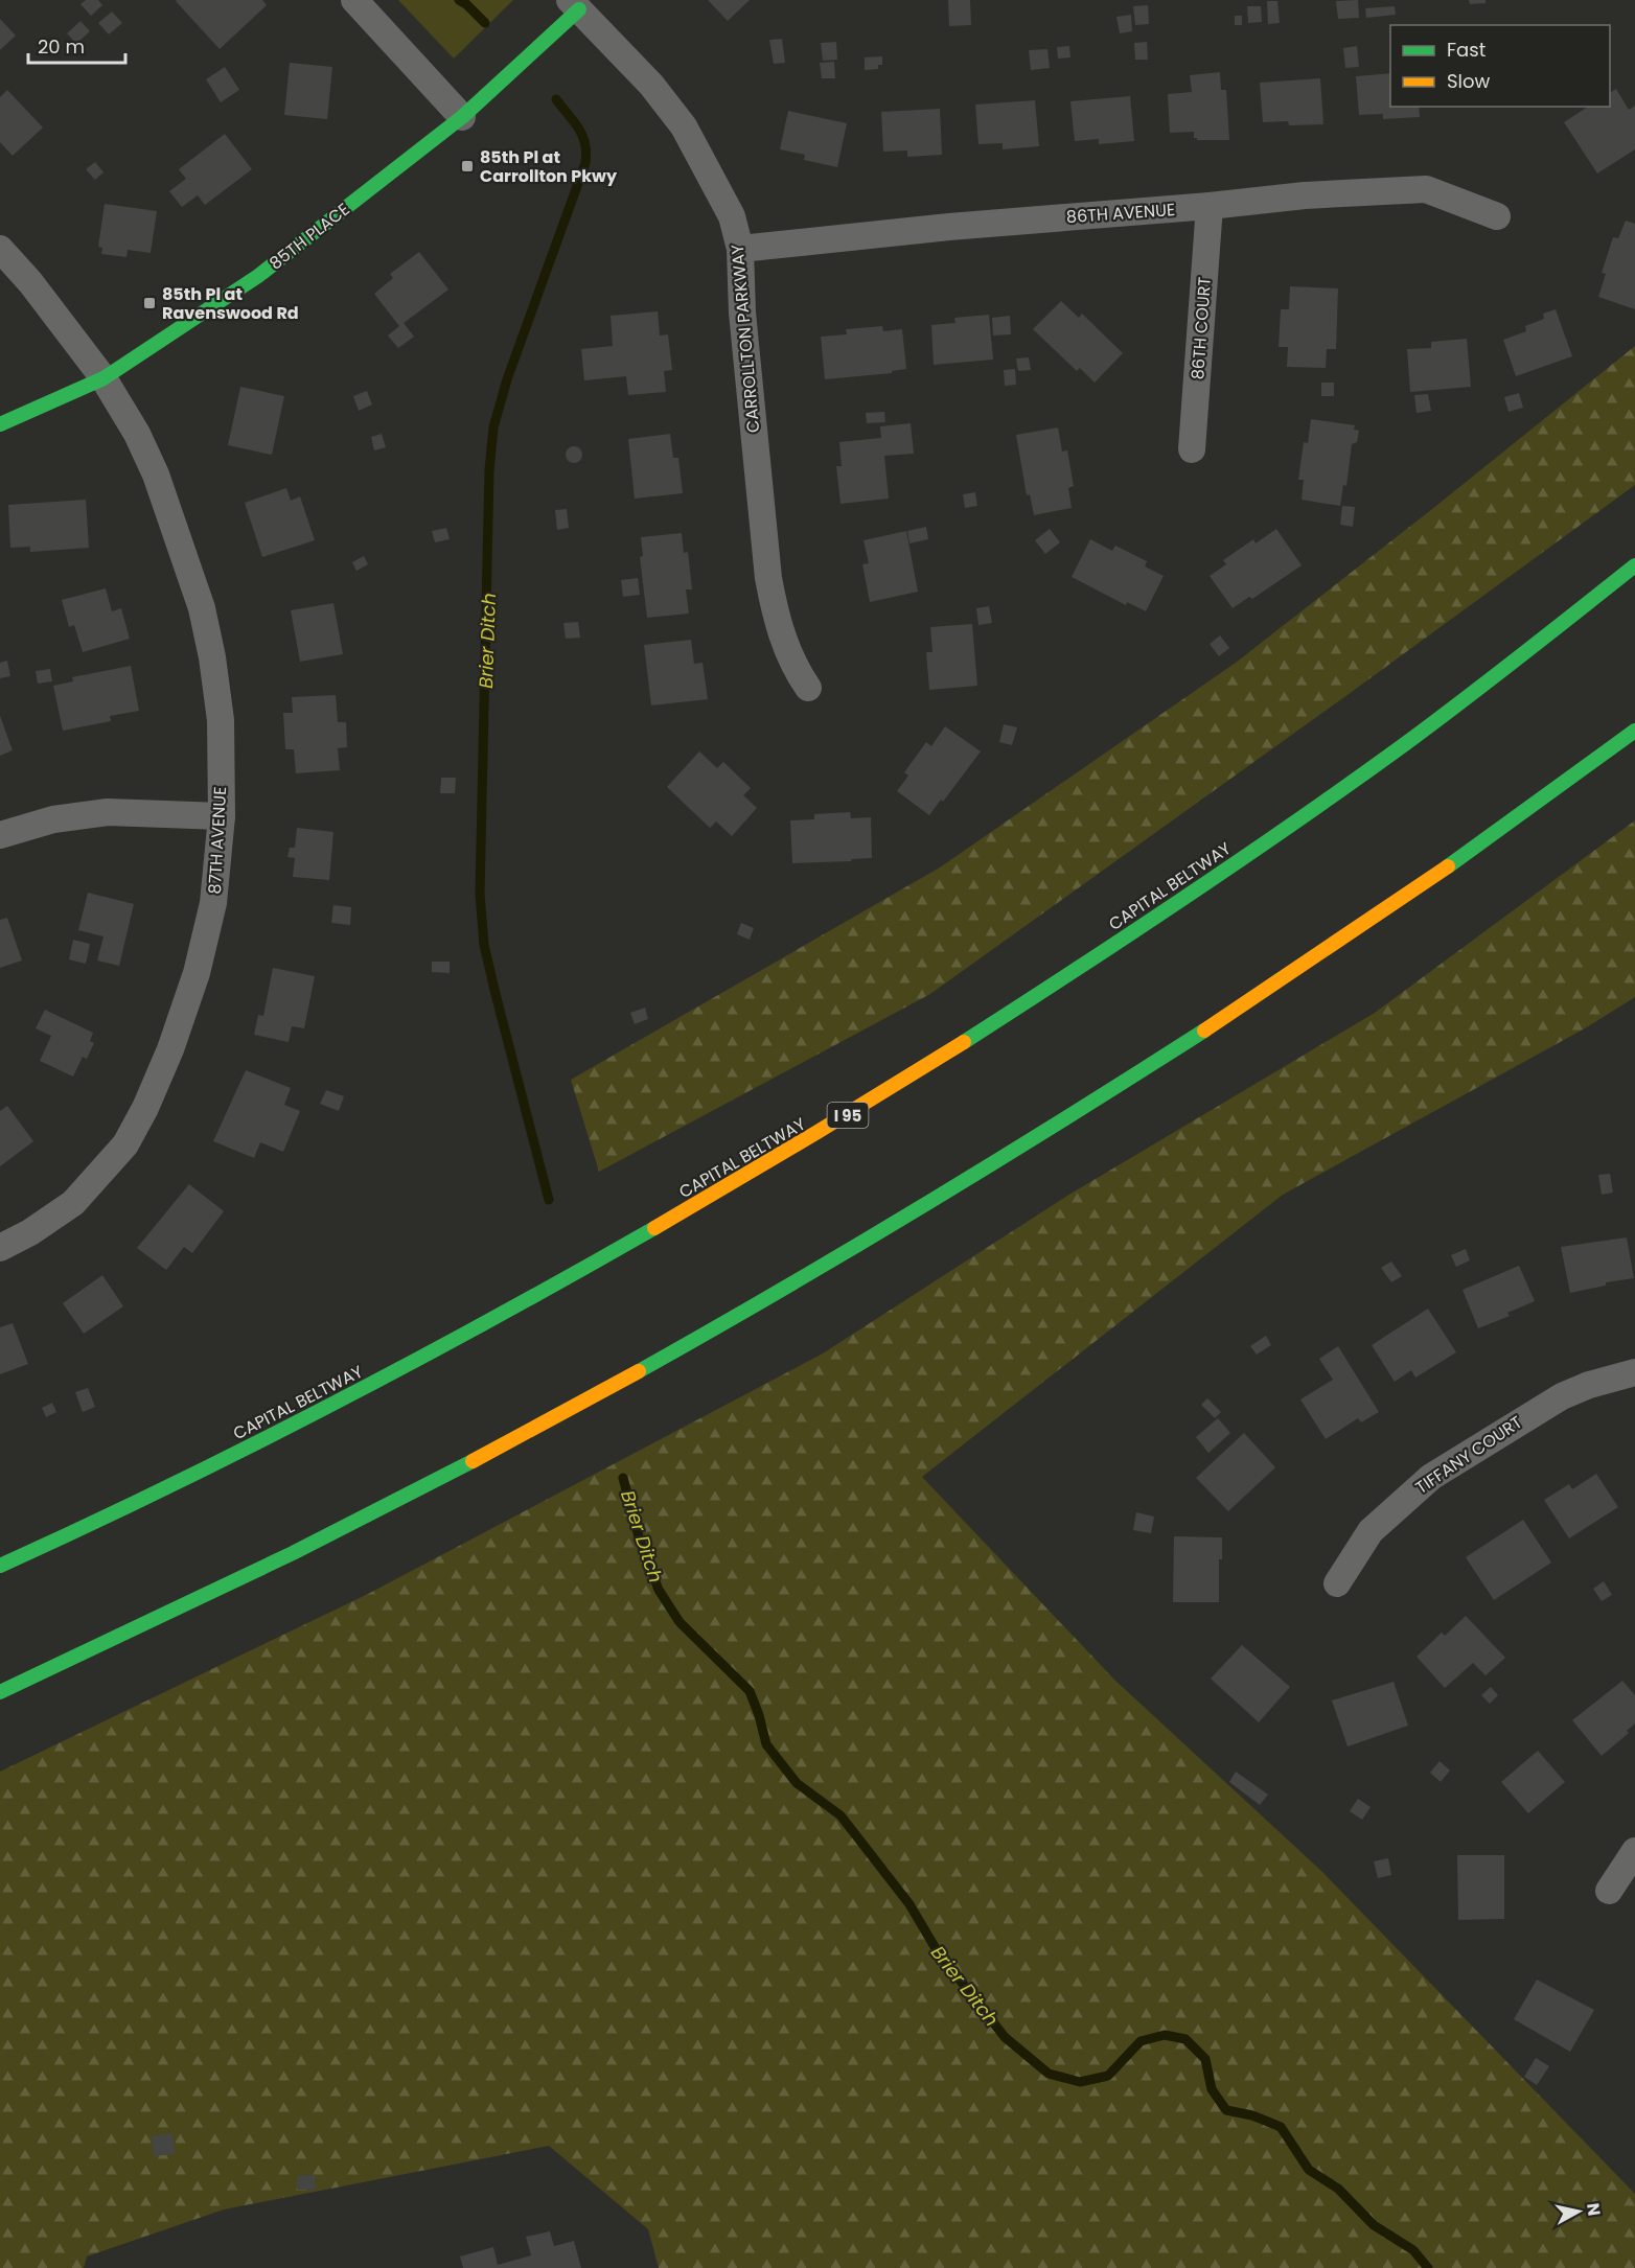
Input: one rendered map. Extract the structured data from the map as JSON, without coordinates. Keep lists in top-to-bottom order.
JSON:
{
  "streets": {
    "main road": ["85TH PLACE", "CAPITAL BELTWAY", "I 95"],
    "street": [
      "86TH AVENUE",
      "86TH COURT",
      "CARROLLTON PARKWAY",
      "87TH AVENUE",
      "TIFFANY COURT"
    ]
  },
  "crossings": [
    ["86TH AVENUE", "86TH COURT"],
    ["86TH AVENUE", "CARROLLTON PARKWAY"],
    ["85TH PLACE", "CARROLLTON PARKWAY"],
    ["85TH PLACE", "87TH AVENUE"]
  ],
  "water": ["Brier Ditch"],
  "places": {
    "transit": ["85th Pl at Carrollton Pkwy", "85th Pl at Ravenswood Rd"]
  },
  "legend": ["Fast", "Slow"],
  "scale_bar": "20 m",
  "north": "right"
}
